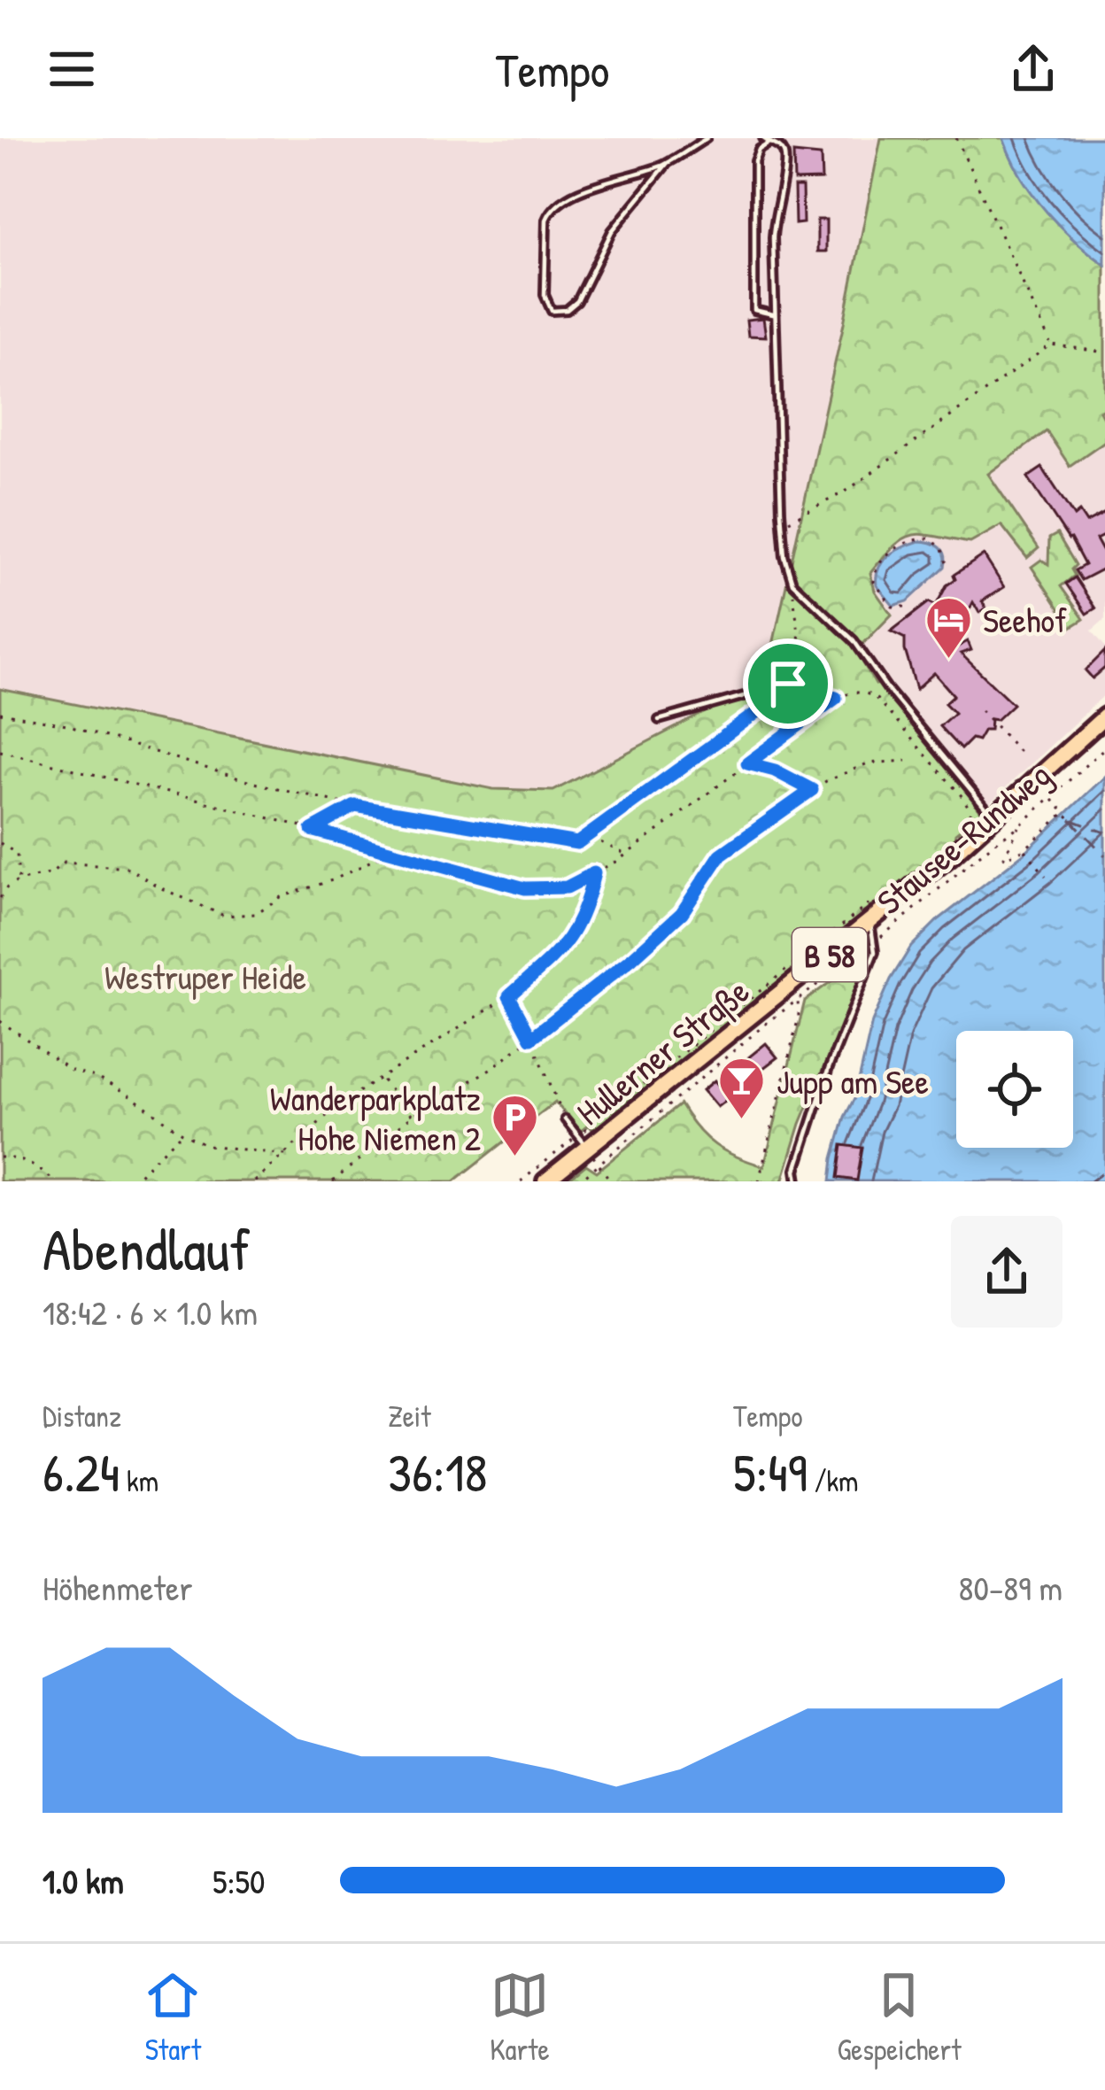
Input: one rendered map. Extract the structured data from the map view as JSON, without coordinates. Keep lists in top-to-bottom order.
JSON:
{
  "streets": {
    "main road": ["B 58", "Hullerner Straße"],
    "path": ["Stausee-Rundweg"]
  },
  "crossings": [
    ["Stausee-Rundweg", "Hullerner Straße"]
  ],
  "parks": ["Westruper Heide"],
  "places": {
    "hotel": ["Seehof"],
    "bar": ["Jupp am See"],
    "parking": ["Wanderparkplatz Hohe Niemen 2"]
  },
  "page": {
    "header": "Tempo",
    "heading": ["Abendlauf", "18:42 · 6 × 1.0 km"],
    "stats": [
      ["Distanz", "6.24 km"],
      ["Zeit", "36:18"],
      ["Tempo", "5:49 /km"]
    ],
    "chart": ["Höhenmeter", "80–89 m"],
    "list": [
      {
        "name": "1.0 km",
        "note": "5:50"
      }
    ],
    "tabs": ["Start", "Karte", "Gespeichert"]
  }
}
